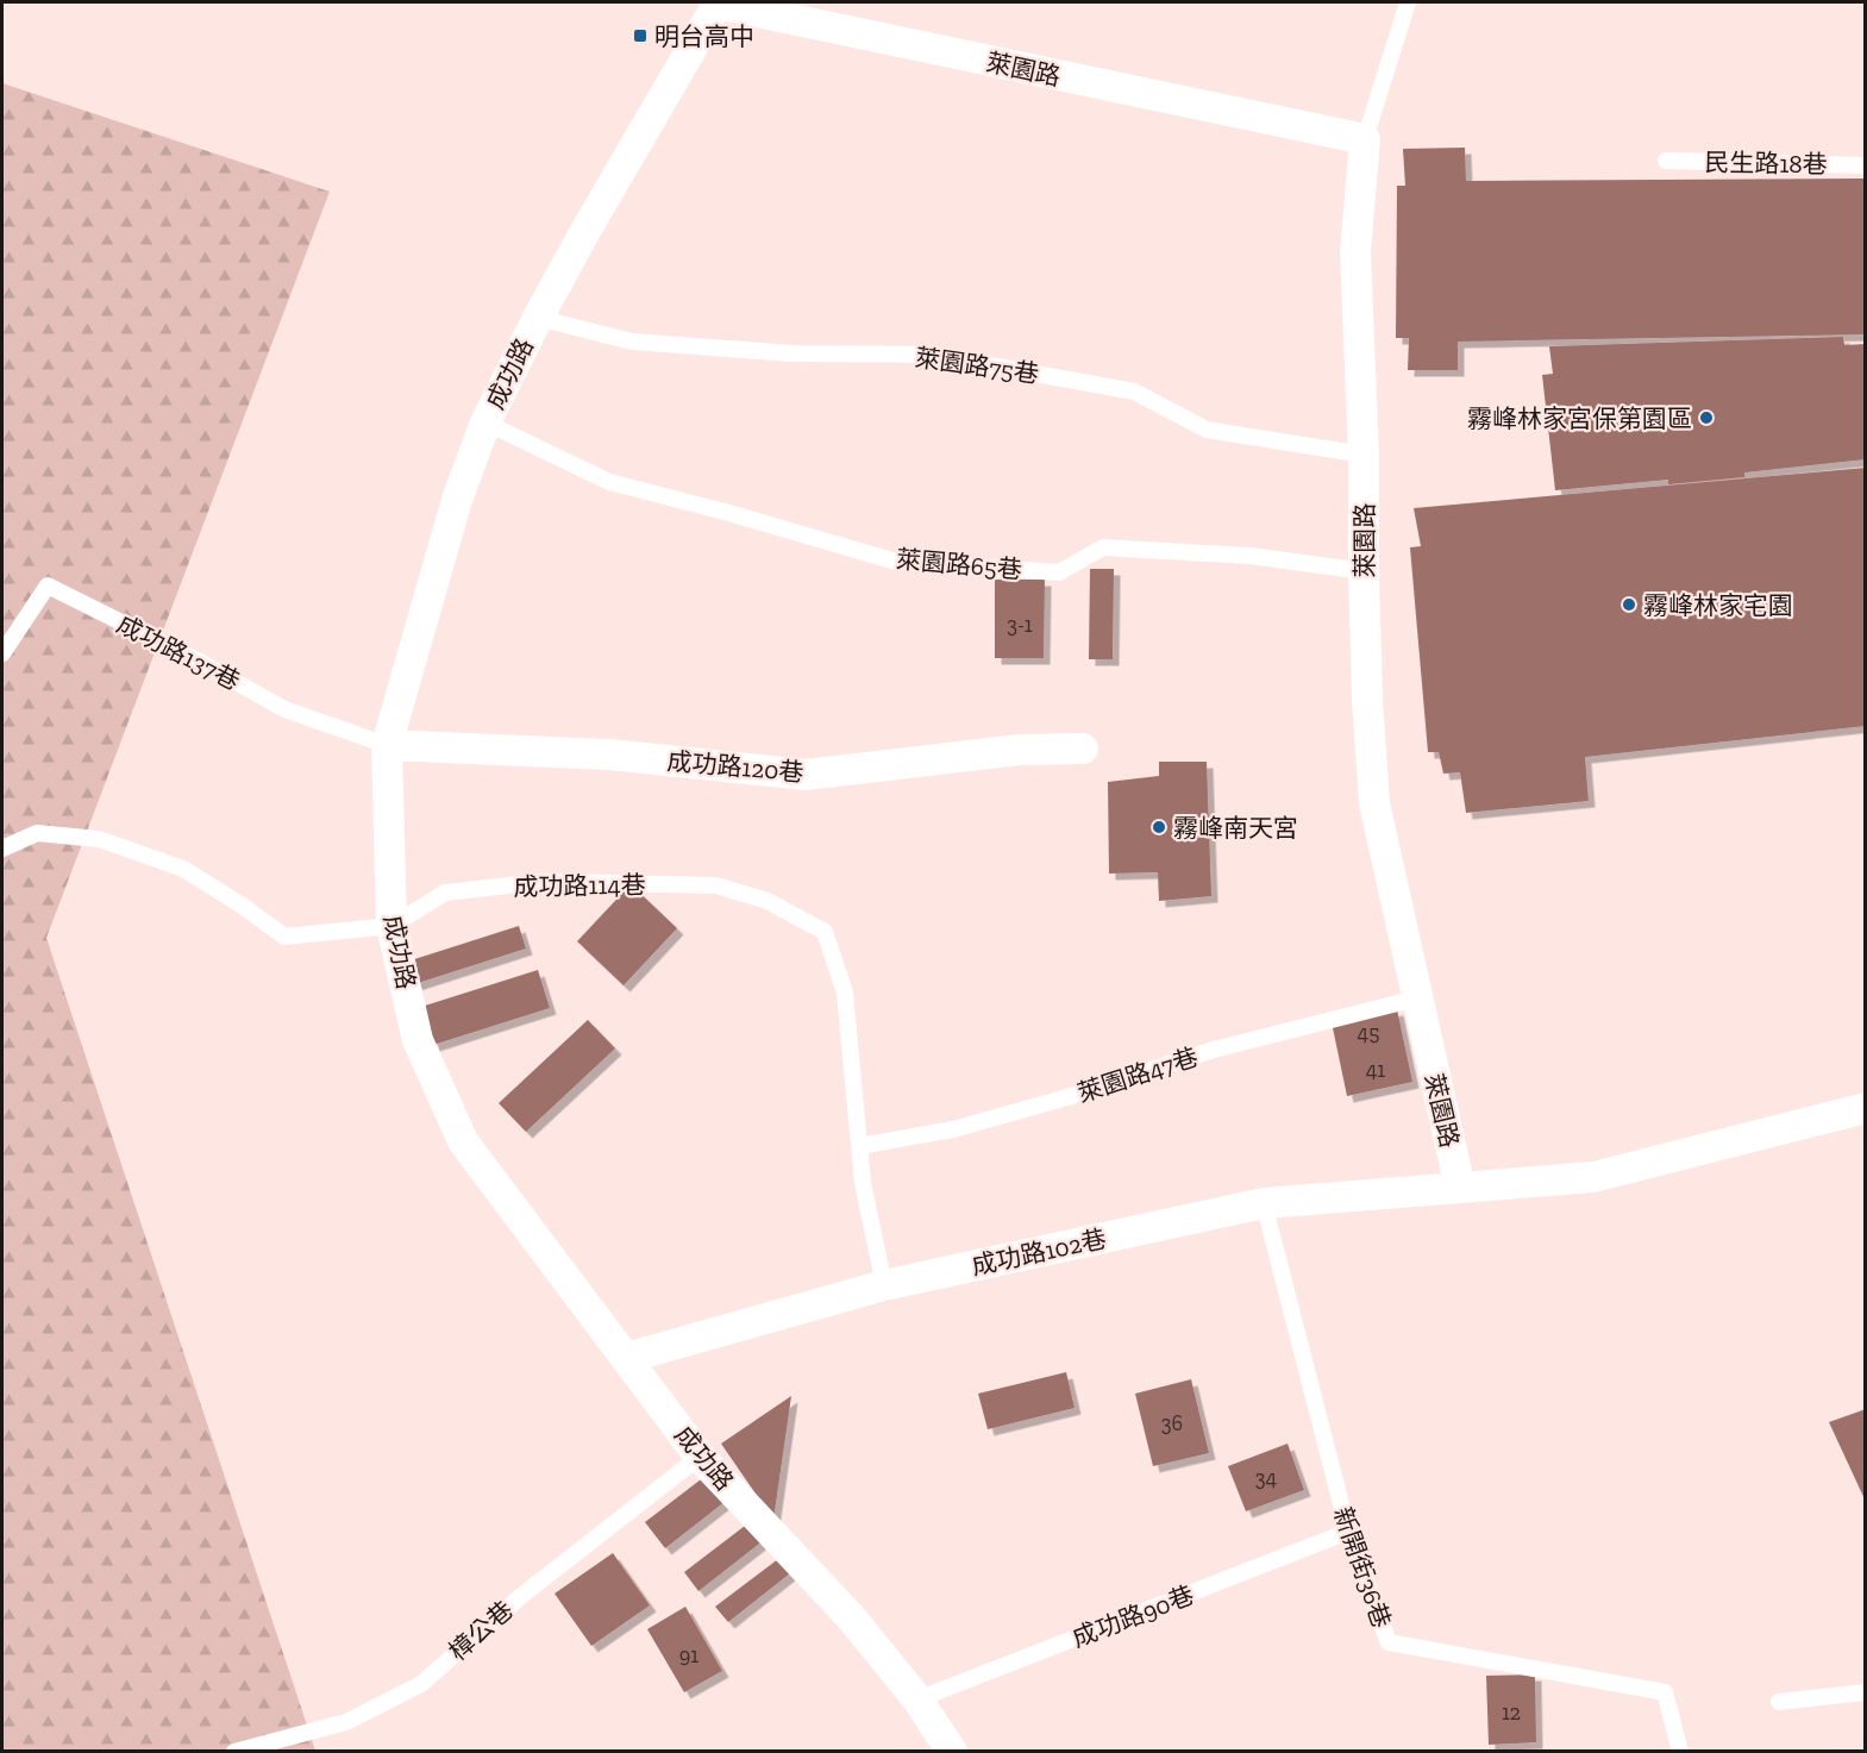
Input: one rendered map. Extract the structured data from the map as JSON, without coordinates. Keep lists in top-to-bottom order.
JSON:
{
  "streets": {
    "street": [
      "萊園路",
      "成功路",
      "成功路120巷",
      "成功路102巷"
    ],
    "lane": [
      "民生路18巷",
      "萊園路75巷",
      "萊園路65巷",
      "成功路137巷",
      "成功路114巷",
      "萊園路47巷",
      "新開街36巷",
      "成功路90巷",
      "樟公巷"
    ]
  },
  "crossings": [
    ["萊園路", "萊園路75巷"],
    ["萊園路", "成功路"],
    ["萊園路", "萊園路65巷"],
    ["萊園路", "萊園路47巷"],
    ["萊園路", "成功路102巷"],
    ["萊園路75巷", "成功路"],
    ["成功路", "萊園路65巷"],
    ["成功路", "成功路137巷"],
    ["成功路", "成功路120巷"],
    ["成功路", "成功路114巷"],
    ["成功路", "成功路102巷"],
    ["成功路", "成功路90巷"],
    ["成功路", "樟公巷"],
    ["成功路137巷", "成功路120巷"],
    ["成功路114巷", "萊園路47巷"],
    ["成功路114巷", "成功路102巷"],
    ["成功路102巷", "新開街36巷"],
    ["新開街36巷", "成功路90巷"]
  ],
  "places": {
    "transit": ["明台高中"],
    "other": ["霧峰林家宮保第園區", "霧峰林家宅園", "霧峰南天宮"]
  },
  "house_numbers": [
    "3-1",
    "45",
    "41",
    "36",
    "34",
    "91",
    "12"
  ]
}
